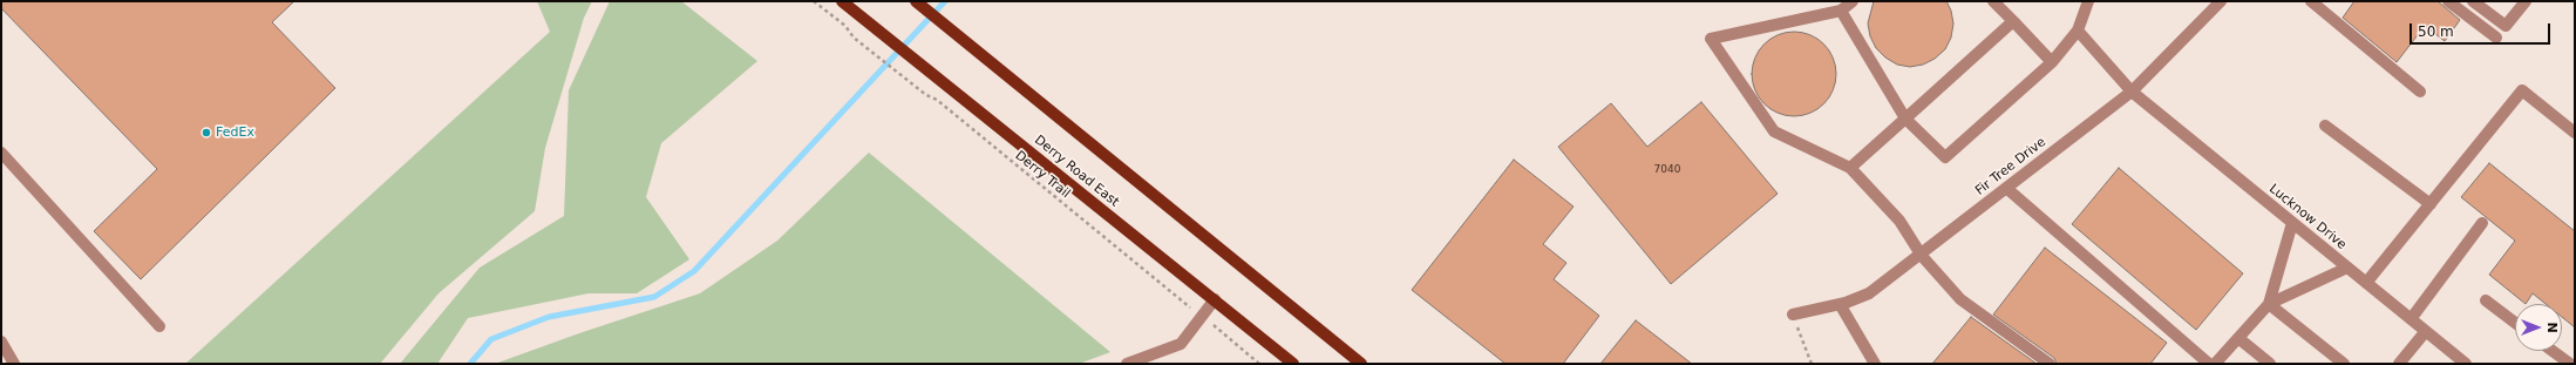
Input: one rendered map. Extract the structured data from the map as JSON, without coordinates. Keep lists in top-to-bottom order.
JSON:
{
  "streets": {
    "main road": ["Derry Road East"],
    "street": ["Fir Tree Drive", "Lucknow Drive"],
    "path": ["Derry Trail"]
  },
  "crossings": [
    ["Fir Tree Drive", "Lucknow Drive"]
  ],
  "places": ["FedEx"],
  "house_numbers": ["7040"],
  "scale_bar": "50 m",
  "north": "right"
}
